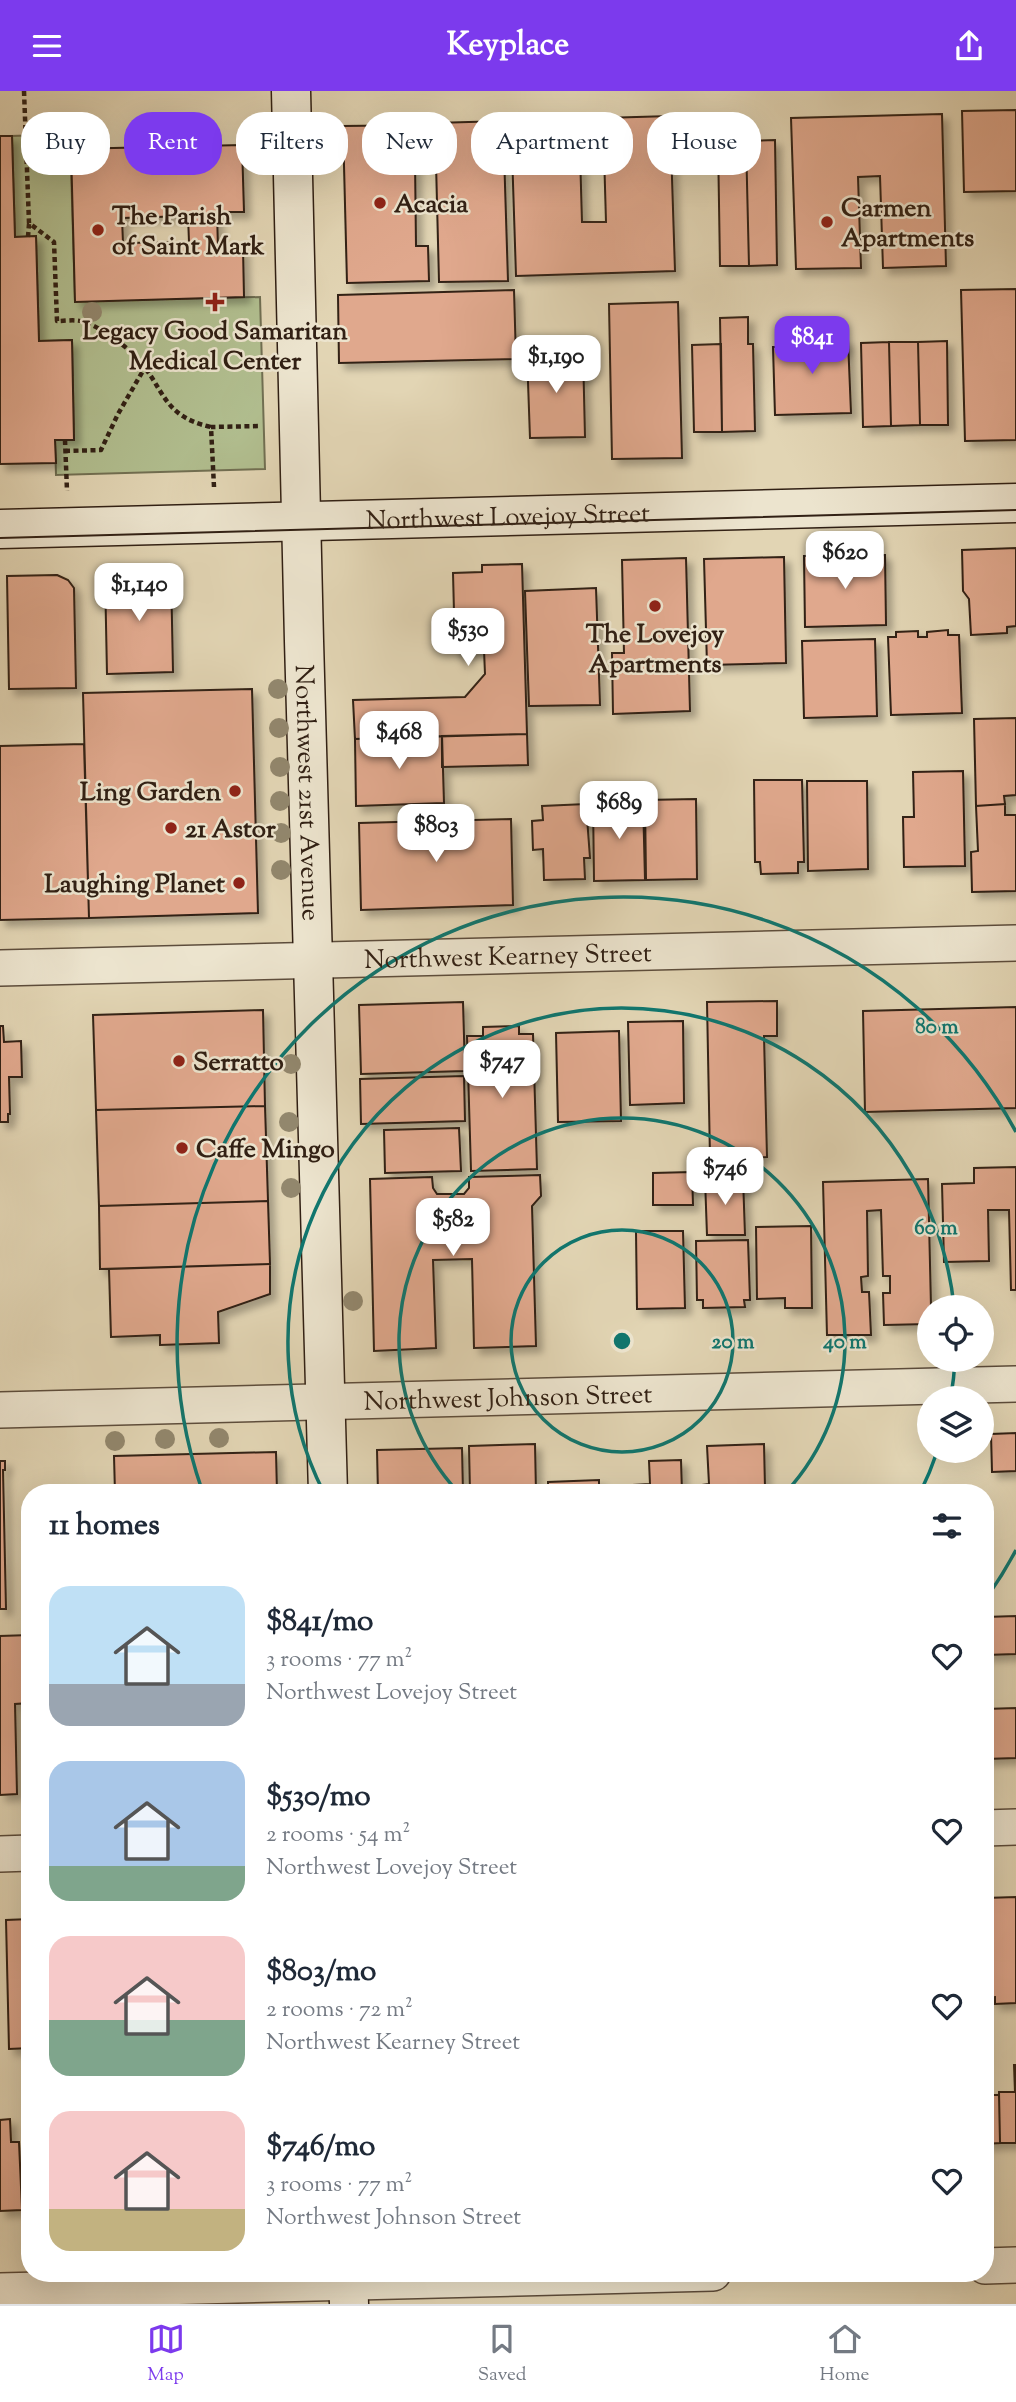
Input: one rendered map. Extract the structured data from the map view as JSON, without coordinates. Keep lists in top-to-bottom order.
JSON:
{
  "streets": {
    "street": [
      "Northwest Lovejoy Street",
      "Northwest 21st Avenue",
      "Northwest Kearney Street",
      "Northwest Johnson Street"
    ]
  },
  "crossings": [
    ["Northwest Lovejoy Street", "Northwest 21st Avenue"],
    ["Northwest 21st Avenue", "Northwest Kearney Street"],
    ["Northwest 21st Avenue", "Northwest Johnson Street"]
  ],
  "places": {
    "other": [
      "Acacia",
      "Carmen Apartments",
      "The Parish of Saint Mark",
      "The Lovejoy Apartments",
      "Ling Garden",
      "21 Astor",
      "Laughing Planet",
      "Serratto",
      "Caffe Mingo"
    ],
    "health": ["Legacy Good Samaritan Medical Center"]
  },
  "page": {
    "header": "Keyplace",
    "chip": [
      "Buy",
      "Rent",
      "Filters",
      "New",
      "Apartment",
      "House"
    ],
    "price": [
      "$841",
      "$1,190",
      "$620",
      "$1,140",
      "$530",
      "$468",
      "$689",
      "$803",
      "$747",
      "$746",
      "$582"
    ],
    "heading": "11 homes",
    "list": [
      {
        "name": "$841/mo",
        "note": "3 rooms · 77 m² · Northwest Lovejoy Street"
      },
      {
        "name": "$530/mo",
        "note": "2 rooms · 54 m² · Northwest Lovejoy Street"
      },
      {
        "name": "$803/mo",
        "note": "2 rooms · 72 m² · Northwest Kearney Street"
      },
      {
        "name": "$746/mo",
        "note": "3 rooms · 77 m² · Northwest Johnson Street"
      }
    ],
    "tabs": ["Map", "Saved", "Home"]
  },
  "rings": [
    "80 m",
    "60 m",
    "20 m",
    "40 m"
  ]
}
